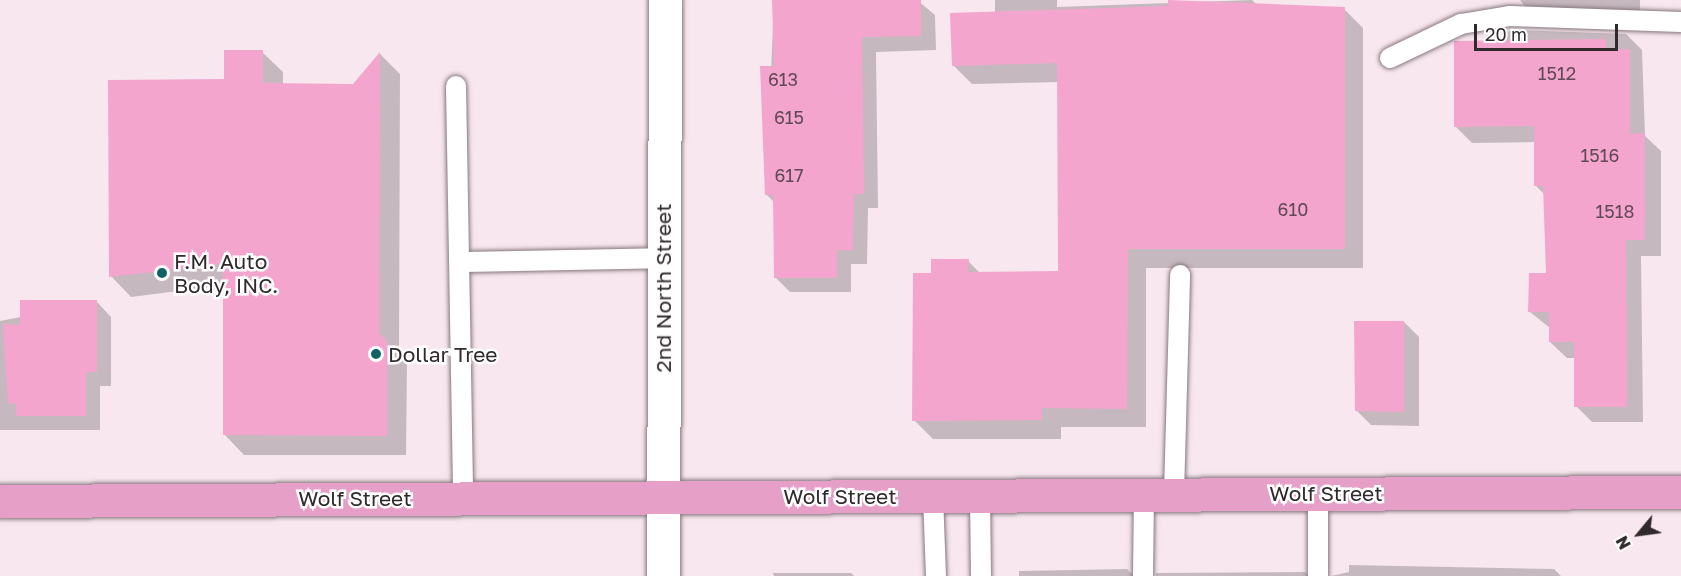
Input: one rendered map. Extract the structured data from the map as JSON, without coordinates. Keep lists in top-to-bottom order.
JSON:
{
  "streets": {
    "main road": ["Wolf Street"],
    "street": ["2nd North Street"]
  },
  "crossings": [
    ["2nd North Street", "Wolf Street"]
  ],
  "places": ["F.M. Auto Body, INC.", "Dollar Tree"],
  "house_numbers": [
    "1512",
    "613",
    "615",
    "1516",
    "617",
    "610",
    "1518"
  ],
  "scale_bar": "20 m",
  "north": "bottom left"
}
